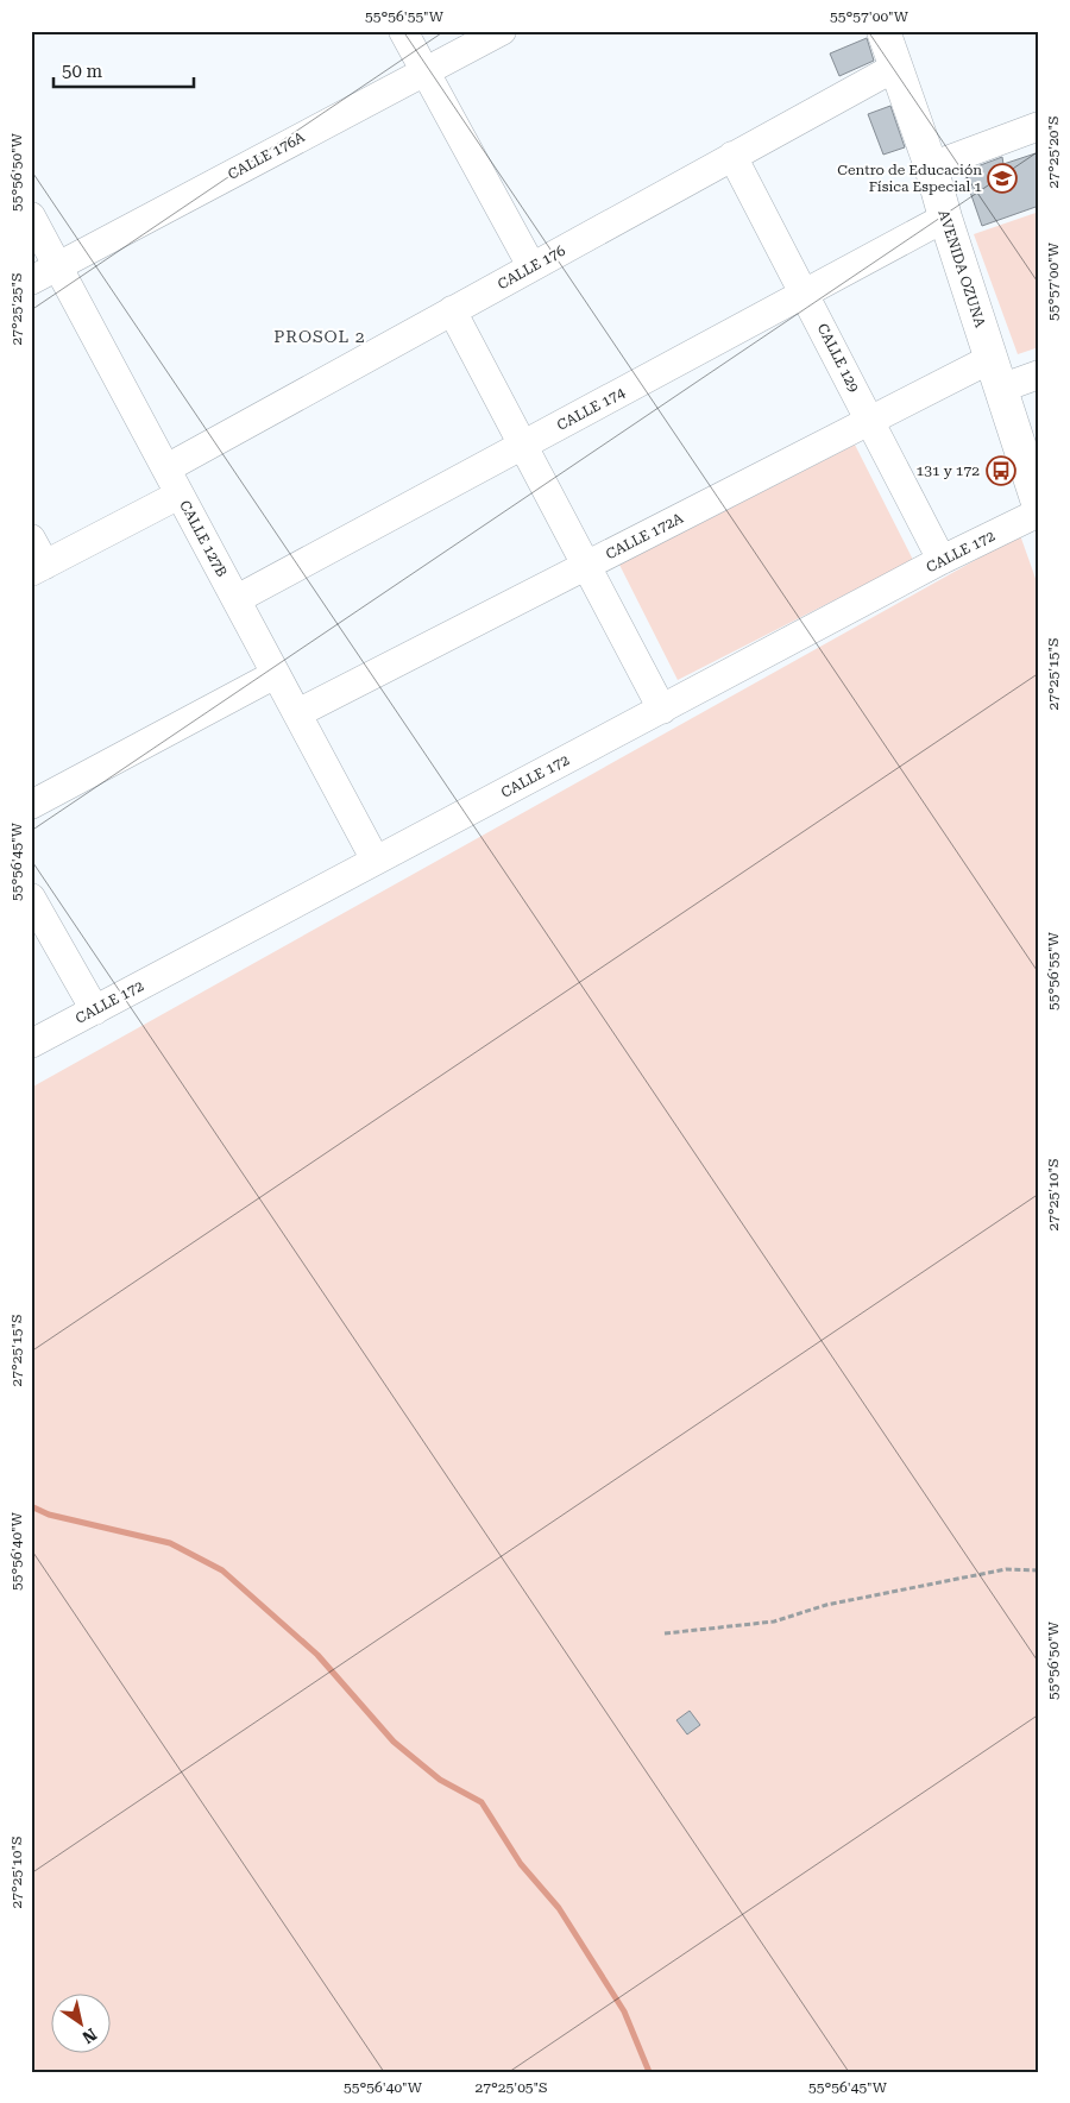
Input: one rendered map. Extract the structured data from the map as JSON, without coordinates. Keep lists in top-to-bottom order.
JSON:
{
  "streets": {
    "main road": ["AVENIDA OZUNA"],
    "street": [
      "CALLE 176A",
      "CALLE 176",
      "CALLE 129",
      "CALLE 174",
      "CALLE 172A",
      "CALLE 127B",
      "CALLE 172"
    ]
  },
  "crossings": [
    ["CALLE 176A", "CALLE 127B"],
    ["CALLE 176", "AVENIDA OZUNA"],
    ["CALLE 176", "CALLE 129"],
    ["CALLE 176", "CALLE 127B"],
    ["AVENIDA OZUNA", "CALLE 174"],
    ["AVENIDA OZUNA", "CALLE 172A"],
    ["CALLE 129", "CALLE 174"],
    ["CALLE 129", "CALLE 172A"],
    ["CALLE 129", "CALLE 172"],
    ["CALLE 174", "CALLE 127B"],
    ["CALLE 172A", "CALLE 127B"],
    ["CALLE 127B", "CALLE 172"]
  ],
  "districts": ["PROSOL 2"],
  "places": {
    "school or university": ["Centro de Educación Física Especial 1"],
    "bus stop": ["131 y 172"]
  },
  "scale_bar": "50 m",
  "north": "bottom right",
  "coordinates": [
    "55°56'55\"W",
    "55°57'00\"W",
    "27°25'20\"S",
    "55°56'50\"W",
    "27°25'25\"S",
    "27°25'15\"S",
    "55°56'45\"W",
    "27°25'10\"S",
    "55°56'40\"W",
    "27°25'05\"S"
  ]
}
